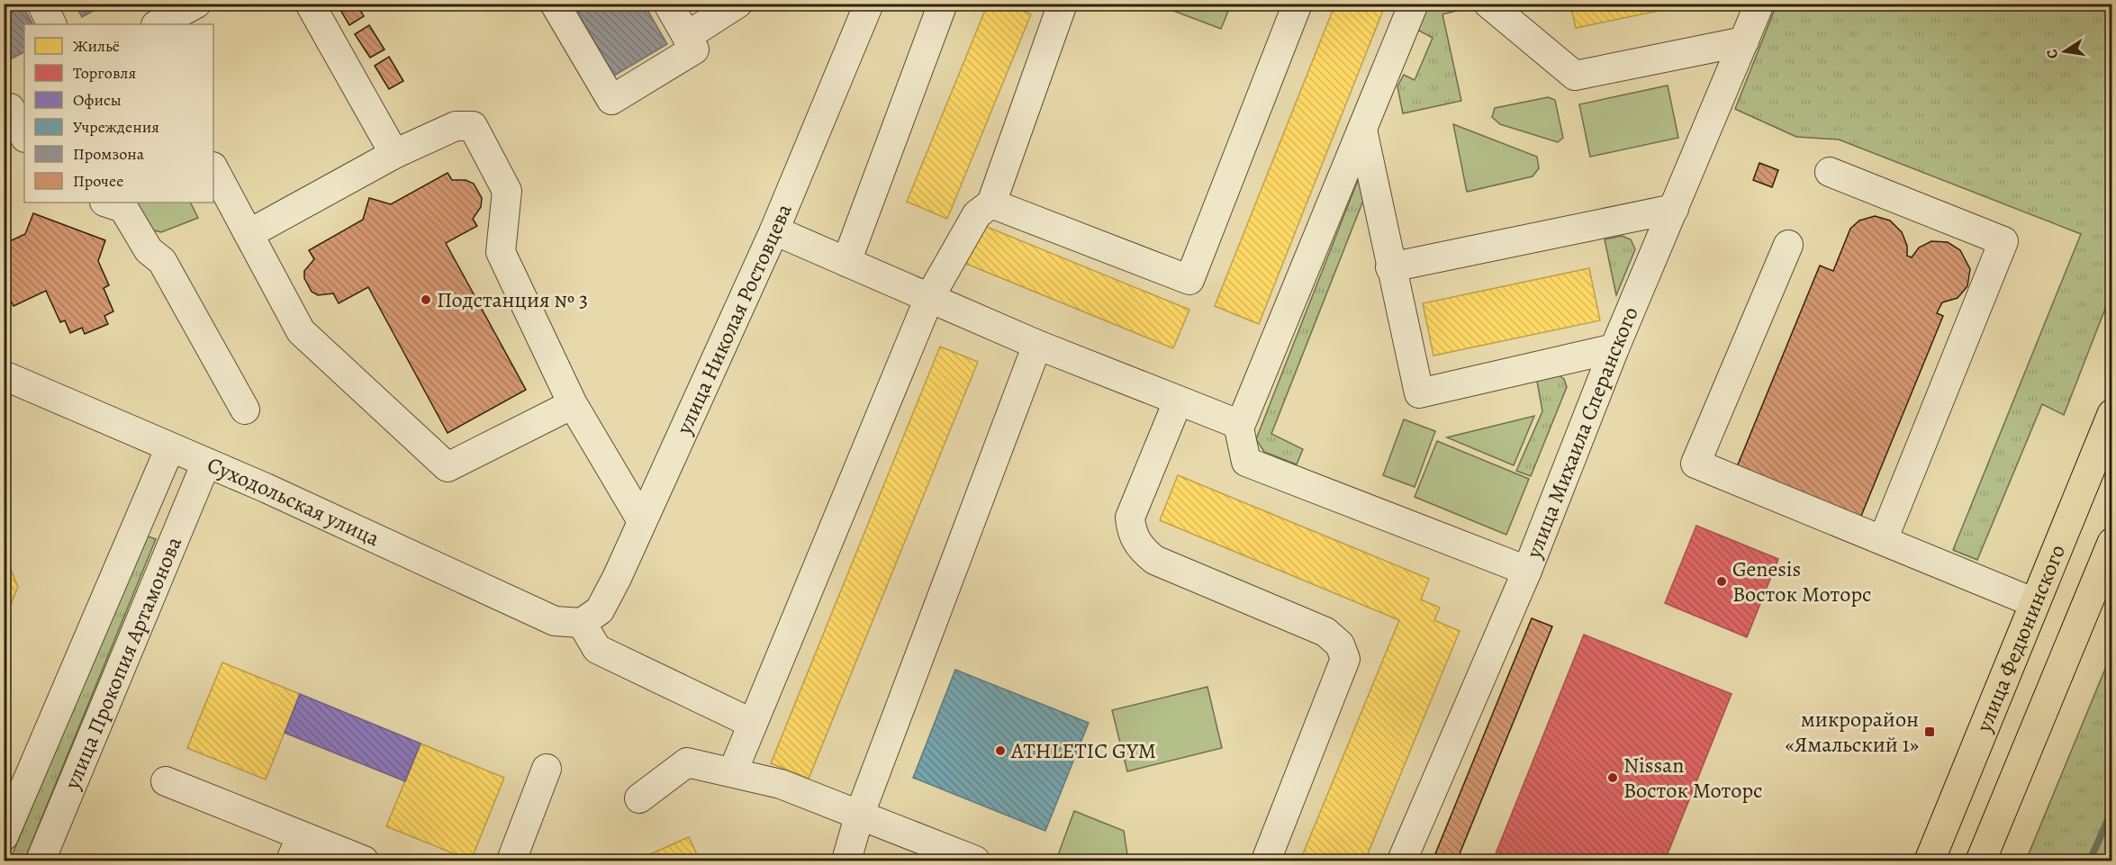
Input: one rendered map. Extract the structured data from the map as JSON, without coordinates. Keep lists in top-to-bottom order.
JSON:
{
  "streets": {
    "highway": ["улица Федюнинского"],
    "street": [
      "улица Николая Ростовцева",
      "улица Михаила Сперанского",
      "Суходольская улица",
      "улица Прокопия Артамонова"
    ]
  },
  "crossings": [
    ["улица Николая Ростовцева", "Суходольская улица"],
    ["Суходольская улица", "улица Прокопия Артамонова"]
  ],
  "places": {
    "other": [
      "Подстанция № 3",
      "Genesis Восток Моторс",
      "ATHLETIC GYM",
      "Nissan Восток Моторс"
    ],
    "transit": ["микрорайон «Ямальский 1»"]
  },
  "legend": [
    "Жильё",
    "Торговля",
    "Офисы",
    "Учреждения",
    "Промзона",
    "Прочее"
  ],
  "north": "left"
}
